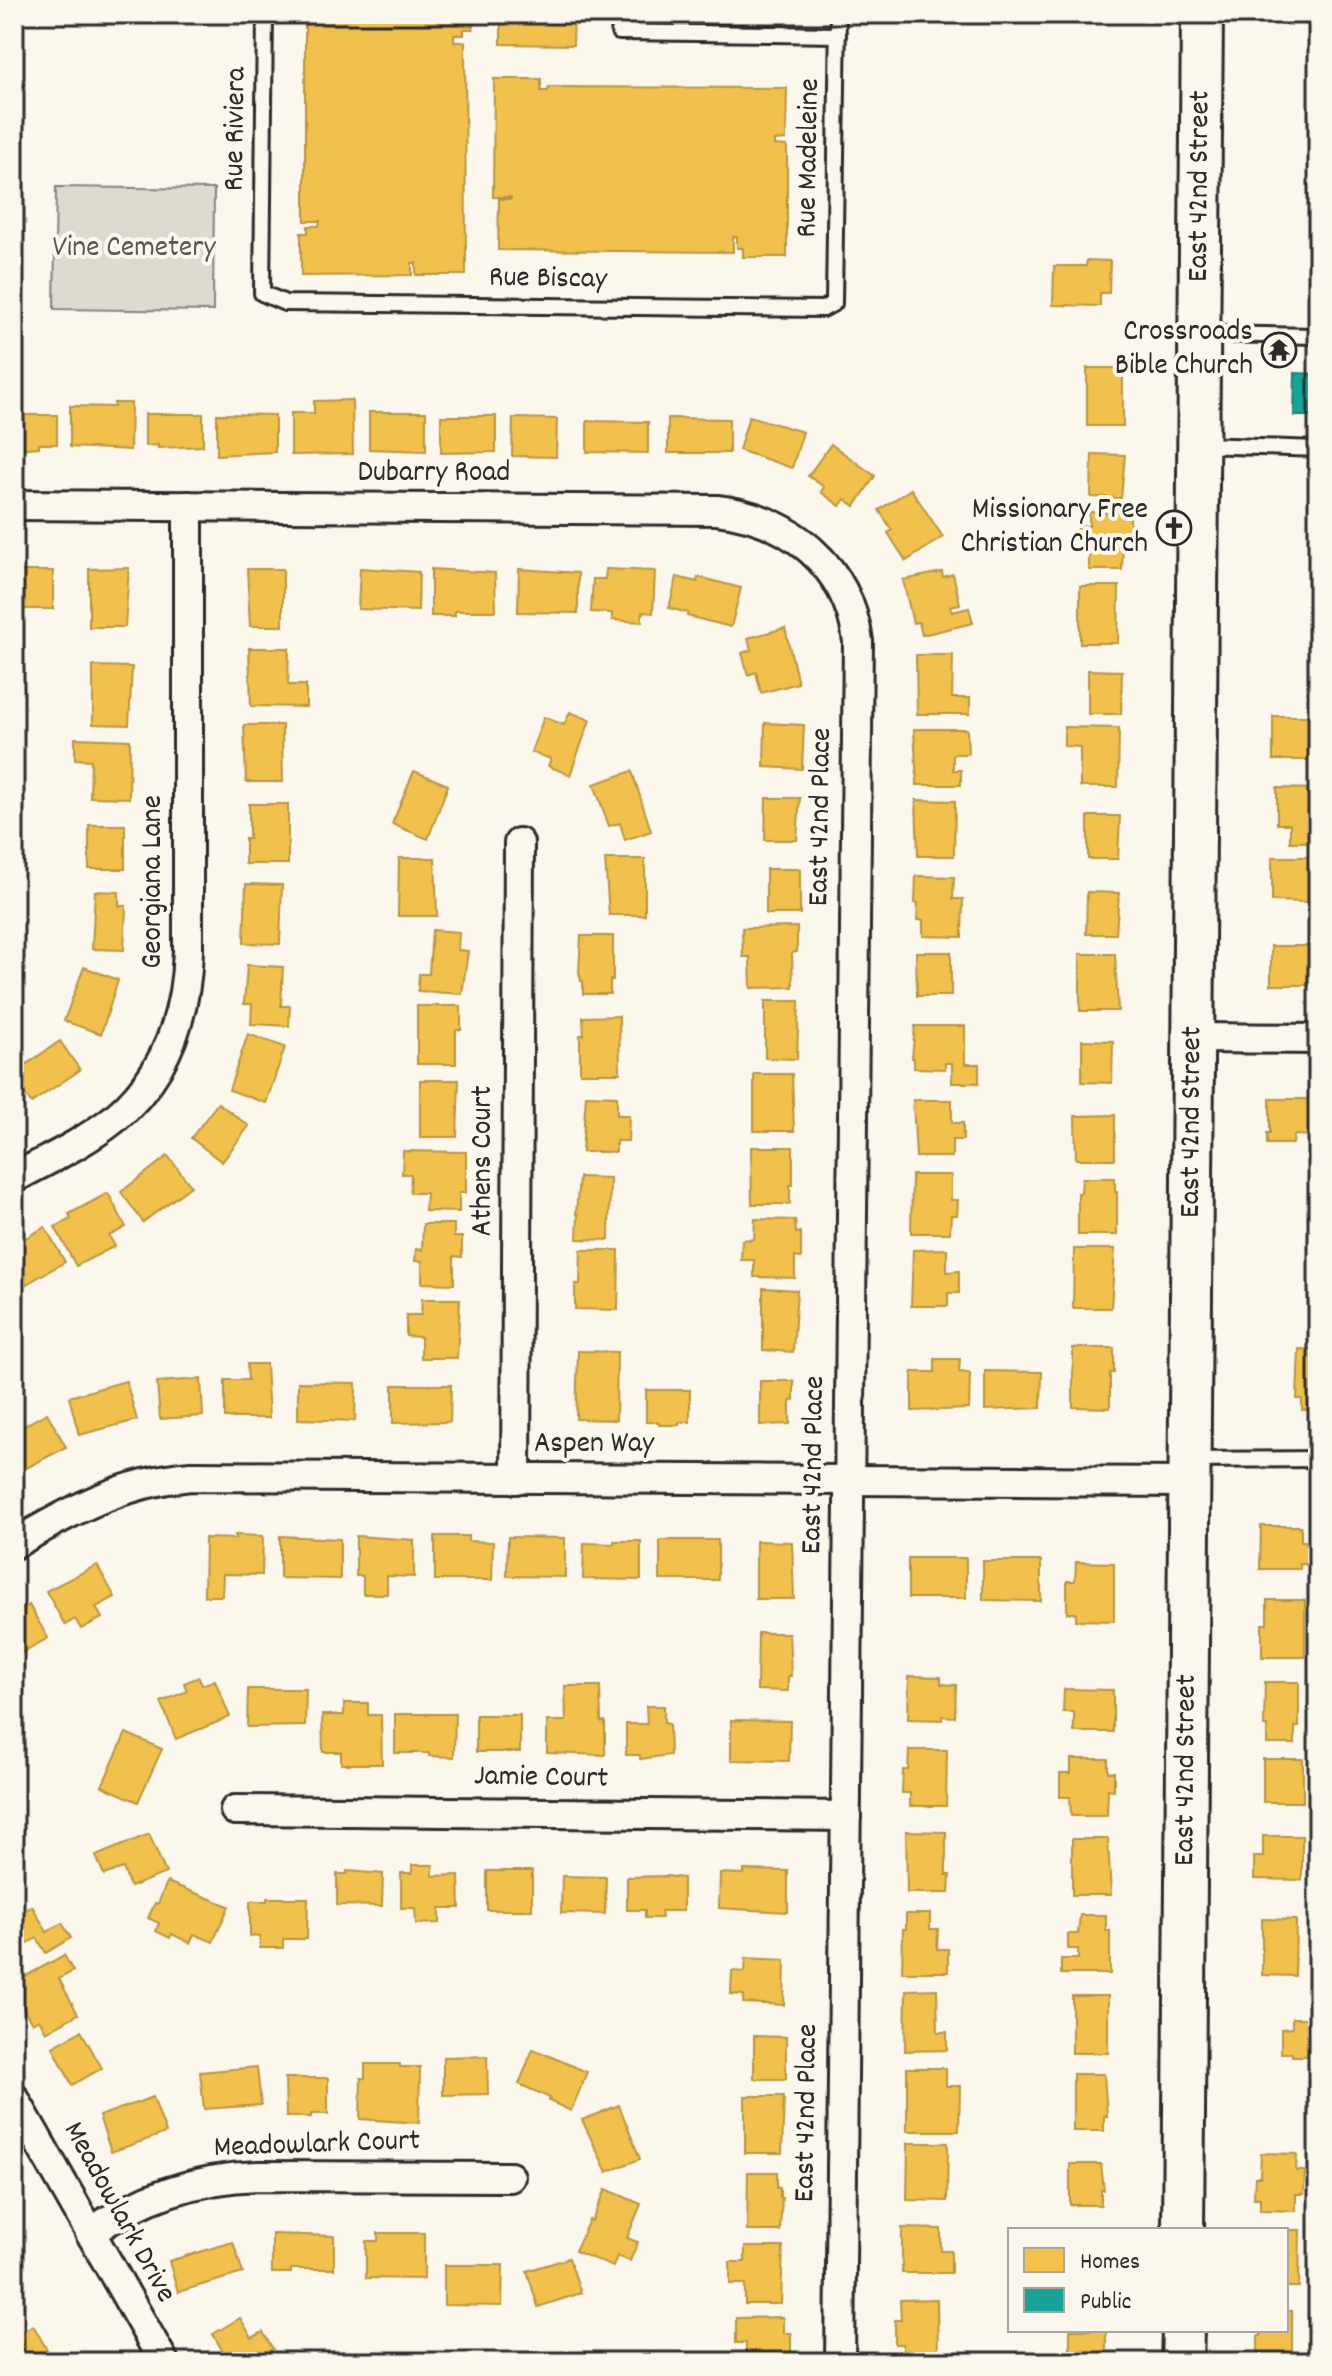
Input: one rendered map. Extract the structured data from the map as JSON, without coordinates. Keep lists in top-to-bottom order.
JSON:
{
  "streets": {
    "street": [
      "East 42nd Street",
      "Dubarry Road",
      "East 42nd Place",
      "Georgiana Lane",
      "Athens Court",
      "Aspen Way",
      "Jamie Court",
      "Meadowlark Court",
      "Meadowlark Drive"
    ],
    "lane": ["Rue Riviera", "Rue Madeleine", "Rue Biscay"]
  },
  "crossings": [
    ["Rue Riviera", "Rue Biscay"],
    ["Rue Madeleine", "Rue Biscay"],
    ["East 42nd Street", "Aspen Way"],
    ["Dubarry Road", "East 42nd Place"],
    ["Dubarry Road", "Georgiana Lane"],
    ["East 42nd Place", "Aspen Way"],
    ["East 42nd Place", "Jamie Court"],
    ["Athens Court", "Aspen Way"],
    ["Meadowlark Court", "Meadowlark Drive"]
  ],
  "parks": ["Vine Cemetery"],
  "places": {
    "temple": ["Crossroads Bible Church"],
    "church": ["Missionary Free Christian Church"]
  },
  "legend": ["Homes", "Public"]
}
